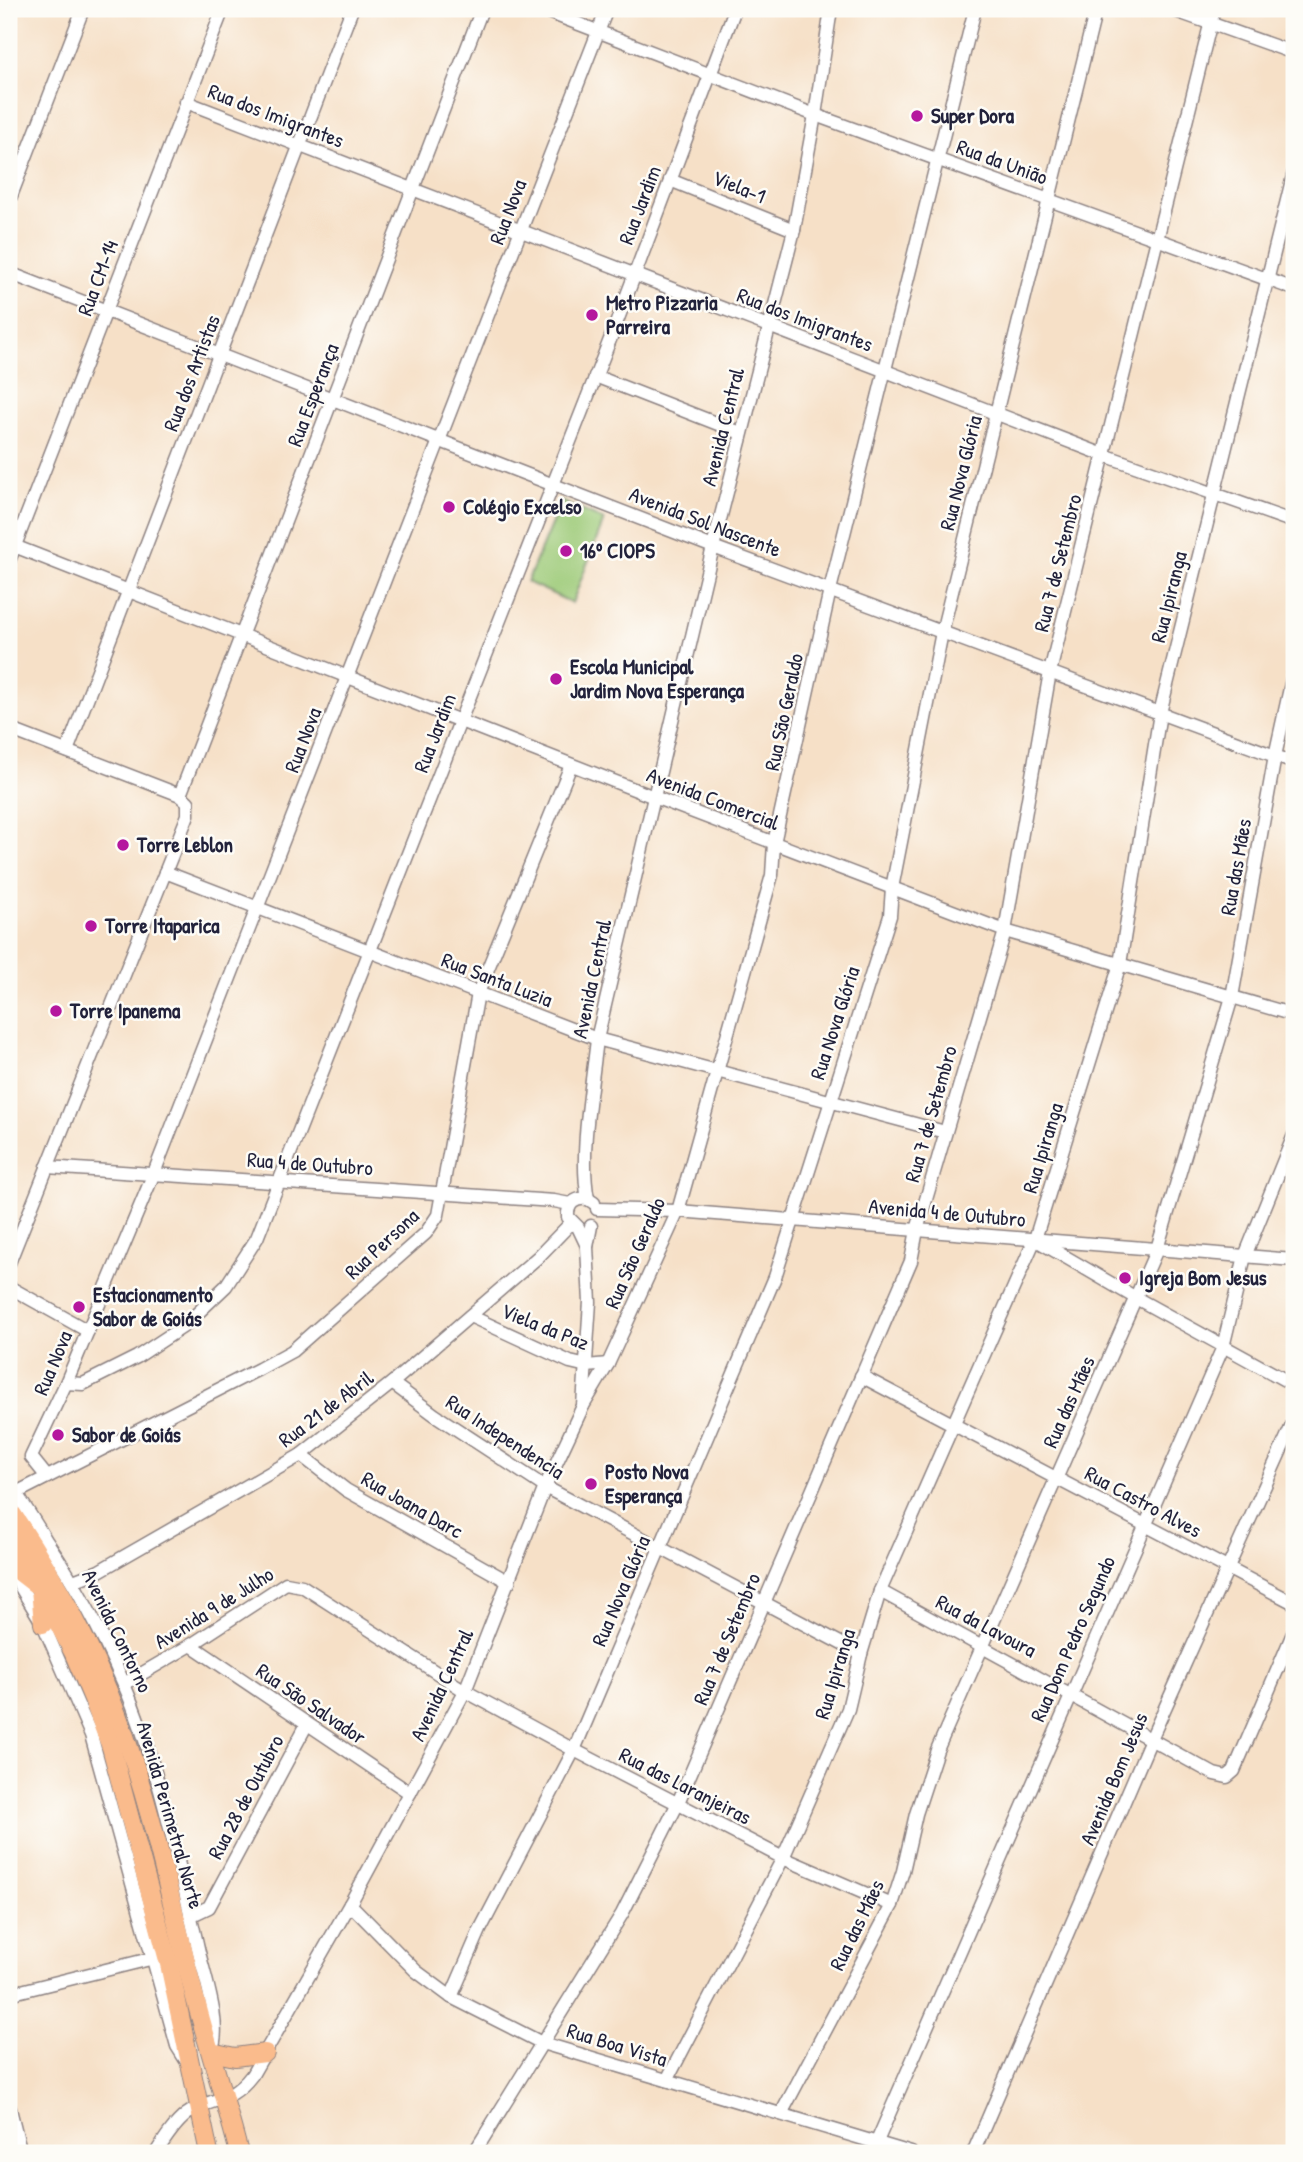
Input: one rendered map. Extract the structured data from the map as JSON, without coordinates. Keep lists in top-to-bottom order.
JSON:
{
  "streets": {
    "highway": ["Avenida Perimetral Norte"],
    "street": [
      "Rua dos Imigrantes",
      "Rua da União",
      "Viela-1",
      "Rua Jardim",
      "Rua Nova",
      "Rua CM-14",
      "Rua dos Artistas",
      "Rua Esperança",
      "Avenida Central",
      "Rua Nova Glória",
      "Avenida Sol Nascente",
      "Rua 7 de Setembro",
      "Rua Ipiranga",
      "Rua São Geraldo",
      "Avenida Comercial",
      "Rua das Mães",
      "Rua Santa Luzia",
      "Rua 4 de Outubro",
      "Avenida 4 de Outubro",
      "Rua Persona",
      "Viela da Paz",
      "Rua 21 de Abril",
      "Rua Independencia",
      "Rua Castro Alves",
      "Rua Joana Darc",
      "Avenida 9 de Julho",
      "Rua da Lavoura",
      "Avenida Contorno",
      "Rua Dom Pedro Segundo",
      "Rua São Salvador",
      "Avenida Bom Jesus",
      "Rua das Laranjeiras",
      "Rua 28 de Outubro",
      "Rua Boa Vista"
    ]
  },
  "crossings": [
    ["Rua dos Imigrantes", "Rua Jardim"],
    ["Rua dos Imigrantes", "Rua Nova"],
    ["Rua dos Imigrantes", "Rua CM-14"],
    ["Rua dos Imigrantes", "Rua dos Artistas"],
    ["Rua dos Imigrantes", "Rua Esperança"],
    ["Rua dos Imigrantes", "Avenida Central"],
    ["Rua dos Imigrantes", "Rua Nova Glória"],
    ["Rua dos Imigrantes", "Rua 7 de Setembro"],
    ["Rua dos Imigrantes", "Rua Ipiranga"],
    ["Rua dos Imigrantes", "Rua São Geraldo"],
    ["Rua da União", "Rua Jardim"],
    ["Rua da União", "Rua Nova"],
    ["Rua da União", "Avenida Central"],
    ["Rua da União", "Rua Nova Glória"],
    ["Rua da União", "Rua 7 de Setembro"],
    ["Rua da União", "Rua Ipiranga"],
    ["Rua da União", "Rua São Geraldo"],
    ["Viela-1", "Rua Jardim"],
    ["Viela-1", "Avenida Central"],
    ["Rua Jardim", "Rua Nova"],
    ["Rua Jardim", "Avenida Sol Nascente"],
    ["Rua Jardim", "Avenida Comercial"],
    ["Rua Jardim", "Rua Santa Luzia"],
    ["Rua Jardim", "Rua 4 de Outubro"],
    ["Rua Nova", "Avenida Sol Nascente"],
    ["Rua Nova", "Avenida Comercial"],
    ["Rua Nova", "Rua Santa Luzia"],
    ["Rua Nova", "Rua 4 de Outubro"],
    ["Rua Nova", "Rua Persona"],
    ["Rua CM-14", "Avenida Sol Nascente"],
    ["Rua CM-14", "Avenida Comercial"],
    ["Rua dos Artistas", "Avenida Sol Nascente"],
    ["Rua dos Artistas", "Avenida Comercial"],
    ["Rua Esperança", "Avenida Sol Nascente"],
    ["Rua Esperança", "Avenida Comercial"],
    ["Rua Esperança", "Rua Santa Luzia"],
    ["Rua Esperança", "Rua 4 de Outubro"],
    ["Avenida Central", "Avenida Sol Nascente"],
    ["Avenida Central", "Rua São Geraldo"],
    ["Avenida Central", "Avenida Comercial"],
    ["Avenida Central", "Rua Santa Luzia"],
    ["Avenida Central", "Rua 4 de Outubro"],
    ["Avenida Central", "Avenida 4 de Outubro"],
    ["Avenida Central", "Viela da Paz"],
    ["Avenida Central", "Rua 21 de Abril"],
    ["Avenida Central", "Rua Independencia"],
    ["Avenida Central", "Rua Joana Darc"],
    ["Avenida Central", "Avenida 9 de Julho"],
    ["Avenida Central", "Rua São Salvador"],
    ["Avenida Central", "Rua das Laranjeiras"],
    ["Avenida Central", "Avenida Perimetral Norte"],
    ["Avenida Central", "Rua Boa Vista"],
    ["Rua Nova Glória", "Avenida Sol Nascente"],
    ["Rua Nova Glória", "Avenida Comercial"],
    ["Rua Nova Glória", "Rua Santa Luzia"],
    ["Rua Nova Glória", "Avenida 4 de Outubro"],
    ["Rua Nova Glória", "Rua Independencia"],
    ["Rua Nova Glória", "Rua das Laranjeiras"],
    ["Rua Nova Glória", "Rua Boa Vista"],
    ["Avenida Sol Nascente", "Rua 7 de Setembro"],
    ["Avenida Sol Nascente", "Rua Ipiranga"],
    ["Avenida Sol Nascente", "Rua São Geraldo"],
    ["Avenida Sol Nascente", "Rua das Mães"],
    ["Rua 7 de Setembro", "Avenida Comercial"],
    ["Rua 7 de Setembro", "Rua Santa Luzia"],
    ["Rua 7 de Setembro", "Avenida 4 de Outubro"],
    ["Rua 7 de Setembro", "Rua Independencia"],
    ["Rua 7 de Setembro", "Rua Castro Alves"],
    ["Rua 7 de Setembro", "Rua das Laranjeiras"],
    ["Rua 7 de Setembro", "Rua Boa Vista"],
    ["Rua Ipiranga", "Avenida Comercial"],
    ["Rua Ipiranga", "Avenida 4 de Outubro"],
    ["Rua Ipiranga", "Rua Independencia"],
    ["Rua Ipiranga", "Rua Castro Alves"],
    ["Rua Ipiranga", "Rua da Lavoura"],
    ["Rua Ipiranga", "Rua das Laranjeiras"],
    ["Rua Ipiranga", "Rua Boa Vista"],
    ["Rua São Geraldo", "Avenida Comercial"],
    ["Rua São Geraldo", "Rua Santa Luzia"],
    ["Rua São Geraldo", "Avenida 4 de Outubro"],
    ["Rua São Geraldo", "Viela da Paz"],
    ["Avenida Comercial", "Rua das Mães"],
    ["Avenida Comercial", "Rua Persona"],
    ["Rua das Mães", "Avenida 4 de Outubro"],
    ["Rua das Mães", "Rua Castro Alves"],
    ["Rua das Mães", "Rua da Lavoura"],
    ["Rua das Mães", "Rua das Laranjeiras"],
    ["Rua das Mães", "Rua Boa Vista"],
    ["Rua Santa Luzia", "Rua Persona"],
    ["Rua 4 de Outubro", "Avenida 4 de Outubro"],
    ["Rua 4 de Outubro", "Rua Persona"],
    ["Avenida 4 de Outubro", "Rua Dom Pedro Segundo"],
    ["Rua Persona", "Avenida Contorno"],
    ["Rua Persona", "Avenida Perimetral Norte"],
    ["Viela da Paz", "Rua 21 de Abril"],
    ["Rua 21 de Abril", "Rua Independencia"],
    ["Rua 21 de Abril", "Rua Joana Darc"],
    ["Rua 21 de Abril", "Avenida Contorno"],
    ["Rua Castro Alves", "Rua Dom Pedro Segundo"],
    ["Rua Castro Alves", "Avenida Bom Jesus"],
    ["Avenida 9 de Julho", "Avenida Contorno"],
    ["Avenida 9 de Julho", "Rua São Salvador"],
    ["Avenida 9 de Julho", "Rua das Laranjeiras"],
    ["Rua da Lavoura", "Rua Dom Pedro Segundo"],
    ["Rua da Lavoura", "Avenida Bom Jesus"],
    ["Avenida Contorno", "Rua 28 de Outubro"],
    ["Avenida Contorno", "Avenida Perimetral Norte"],
    ["Rua Dom Pedro Segundo", "Rua Boa Vista"],
    ["Rua São Salvador", "Rua 28 de Outubro"]
  ],
  "places": [
    "Super Dora",
    "Metro Pizzaria Parreira",
    "Colégio Excelso",
    "16º CIOPS",
    "Escola Municipal Jardim Nova Esperança",
    "Torre Leblon",
    "Torre Itaparica",
    "Torre Ipanema",
    "Igreja Bom Jesus",
    "Estacionamento Sabor de Goiás",
    "Sabor de Goiás",
    "Posto Nova Esperança"
  ]
}
